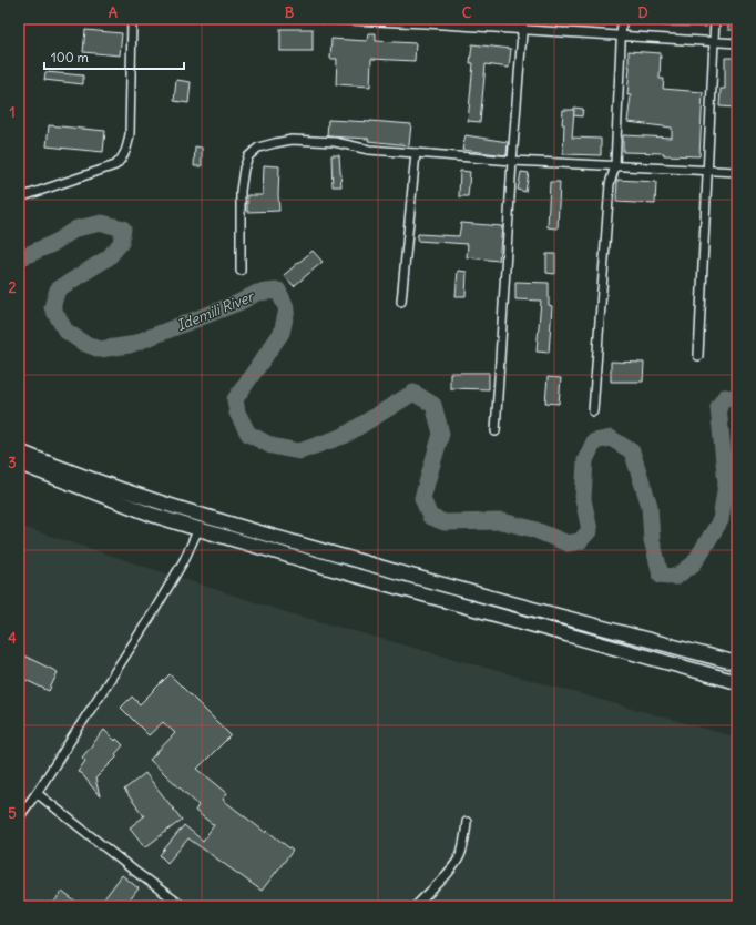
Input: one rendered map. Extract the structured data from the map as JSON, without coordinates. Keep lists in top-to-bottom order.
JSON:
{
  "water": ["Idemili River"],
  "scale_bar": "100 m",
  "grid": {
    "columns": [
      "A",
      "B",
      "C",
      "D"
    ],
    "rows": [
      "1",
      "2",
      "3",
      "4",
      "5"
    ]
  }
}
